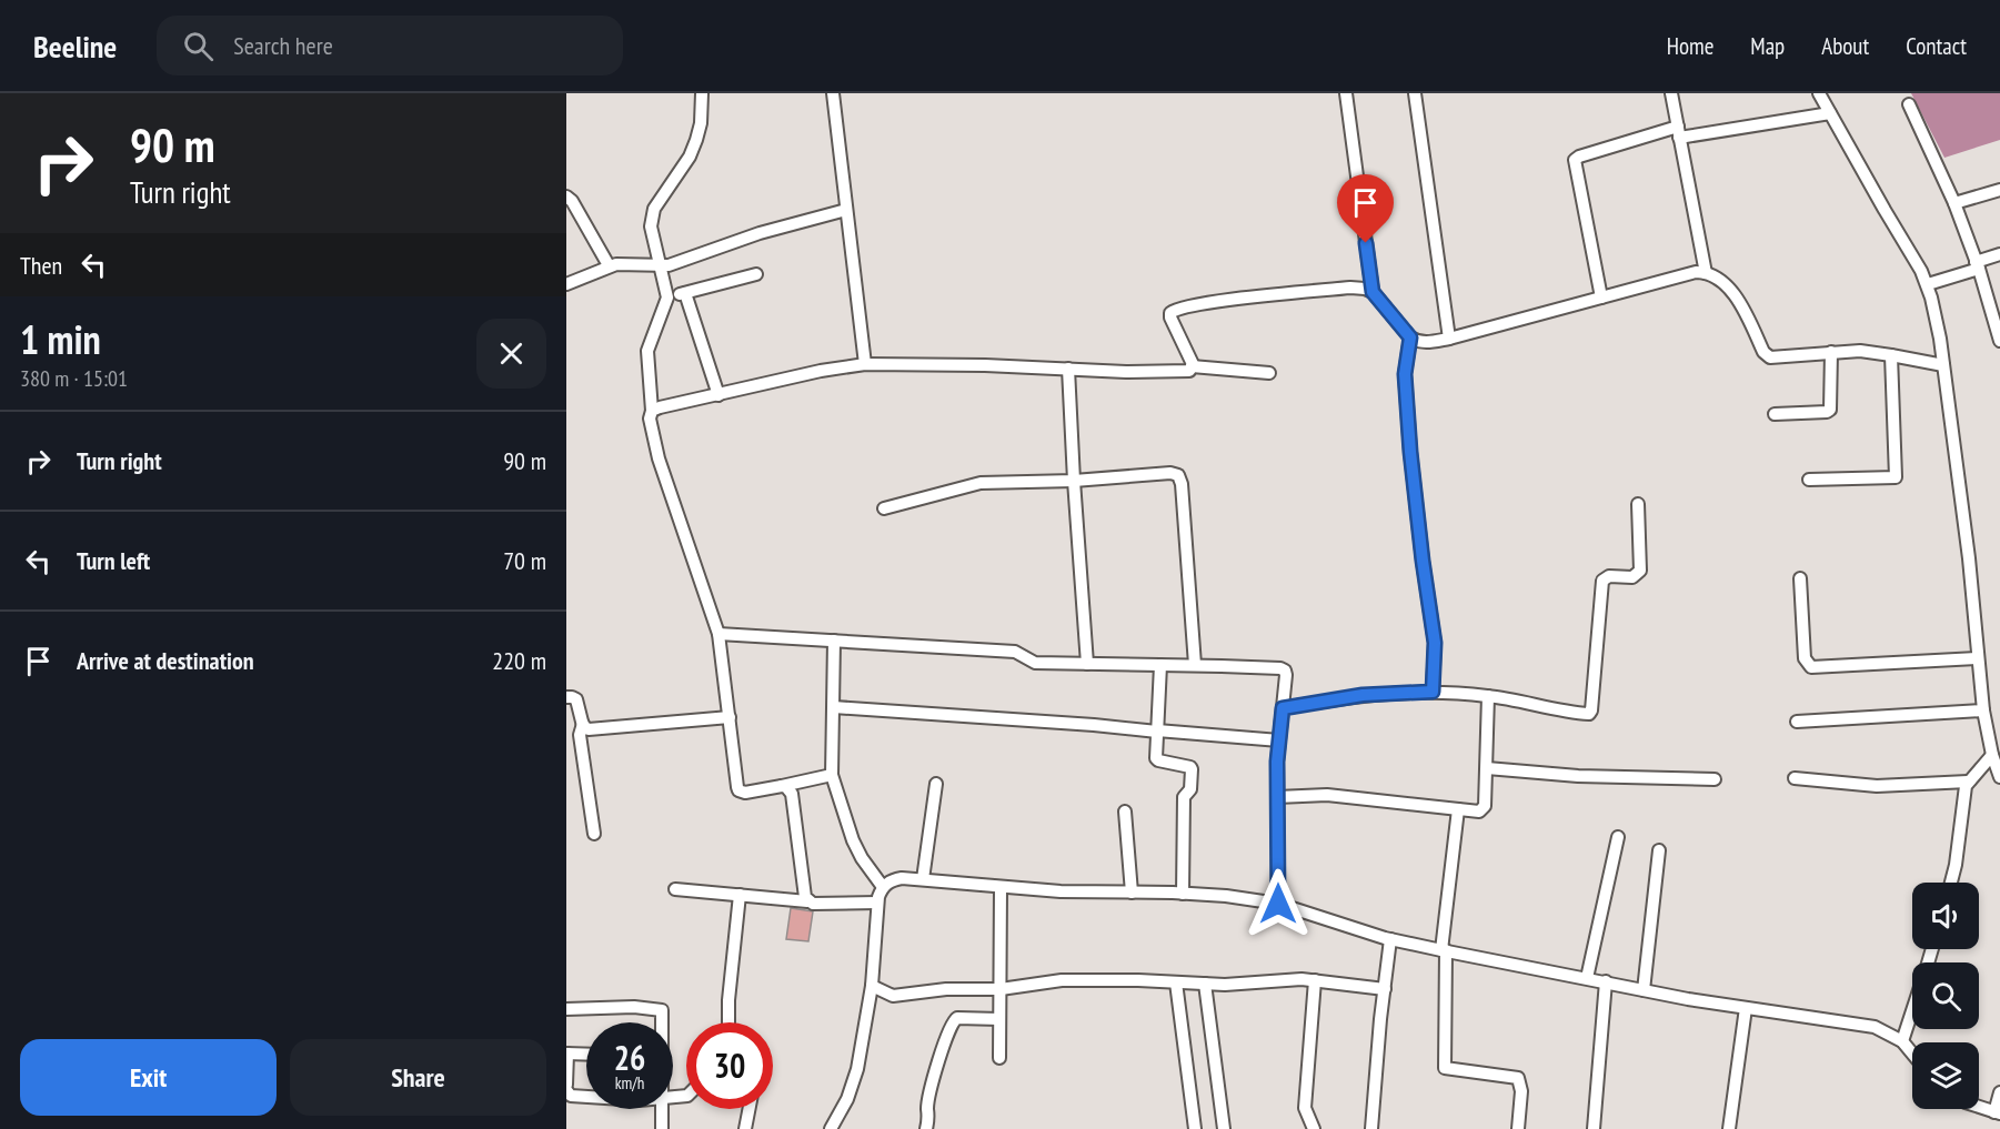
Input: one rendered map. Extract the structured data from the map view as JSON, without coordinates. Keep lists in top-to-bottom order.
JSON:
{
  "page": {
    "header": "Beeline",
    "search": "Search here",
    "nav": [
      "Home",
      "Map",
      "About",
      "Contact"
    ],
    "turn": ["90 m", "Turn right"],
    "then": "Then",
    "heading": ["1 min", "380 m · 15:01"],
    "list": [
      {
        "name": "Turn right",
        "value": "90 m"
      },
      {
        "name": "Turn left",
        "value": "70 m"
      },
      {
        "name": "Arrive at destination",
        "value": "220 m"
      }
    ],
    "speed": "26 km/h",
    "limit": "30",
    "buttons": ["Exit", "Share"]
  }
}
